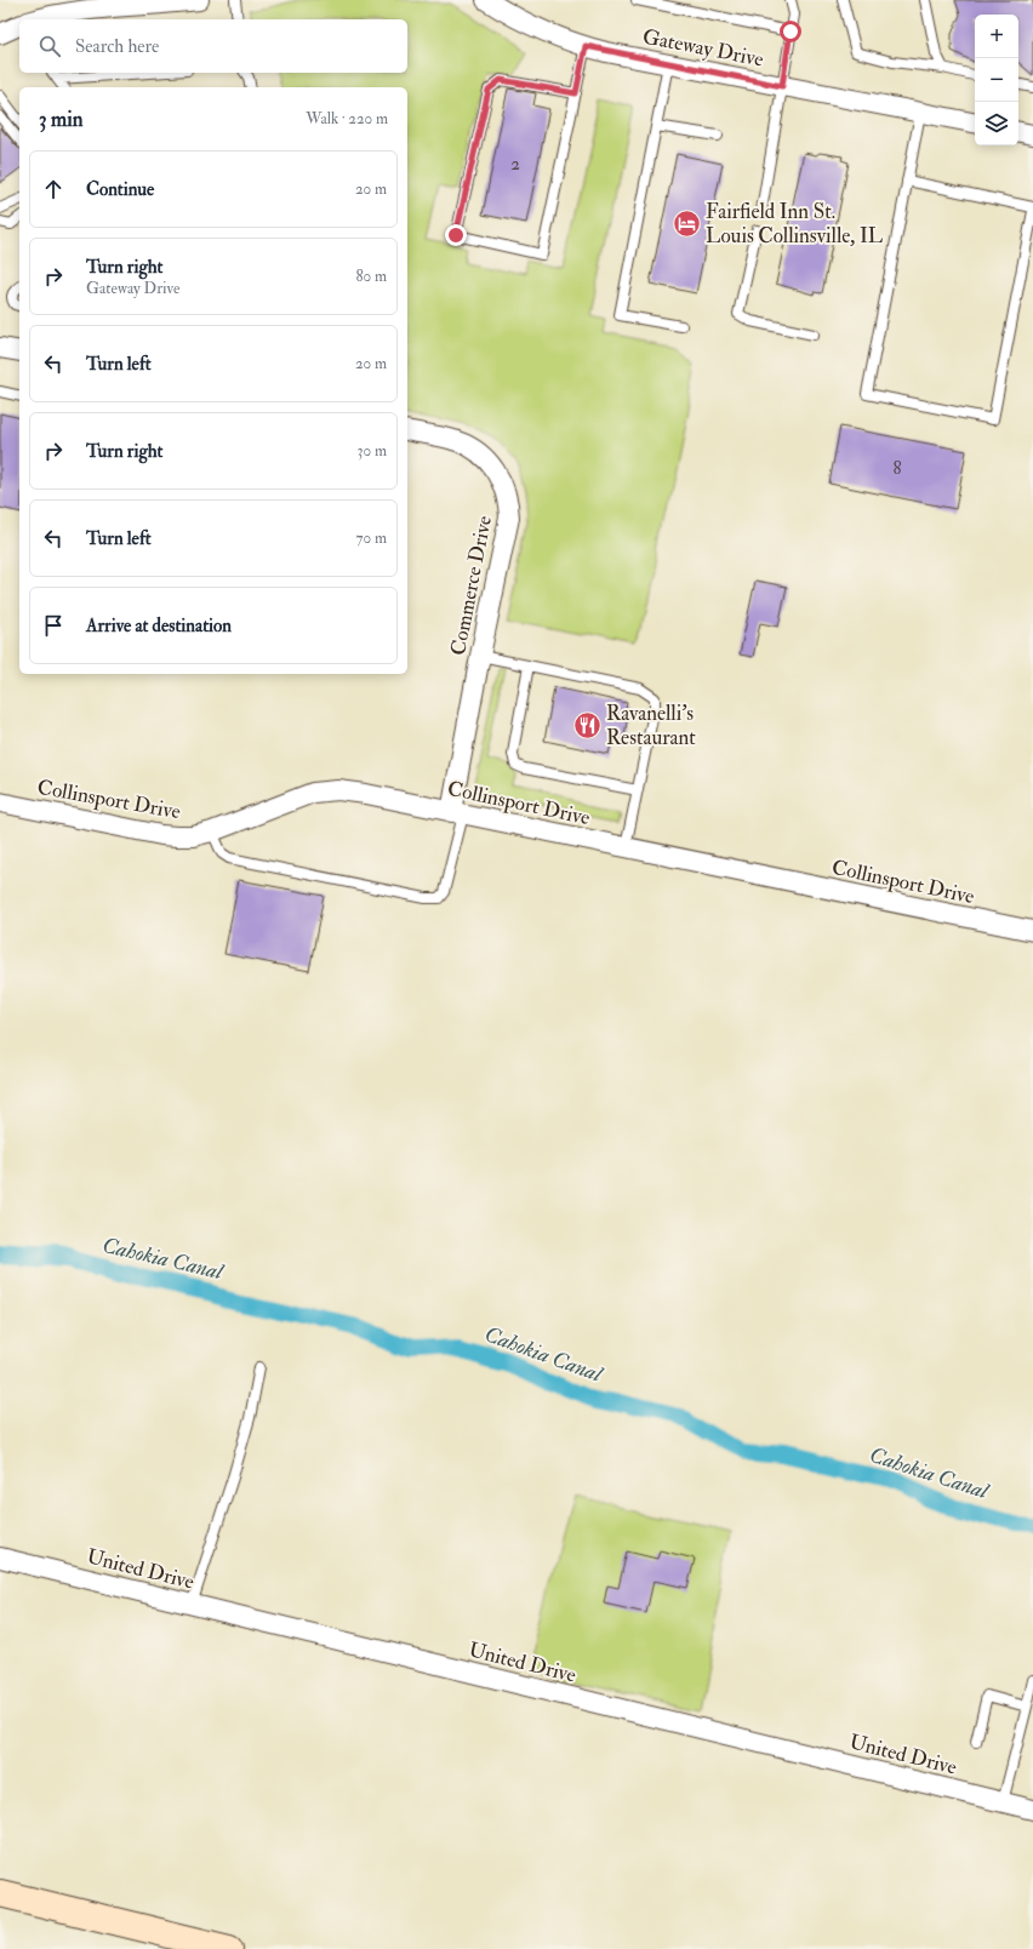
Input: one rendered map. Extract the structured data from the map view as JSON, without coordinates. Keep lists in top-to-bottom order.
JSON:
{
  "streets": {
    "street": [
      "Gateway Drive",
      "Commerce Drive",
      "Collinsport Drive",
      "United Drive"
    ]
  },
  "crossings": [
    ["Commerce Drive", "Collinsport Drive"]
  ],
  "water": ["Cahokia Canal"],
  "places": {
    "hotel": ["Fairfield Inn St. Louis Collinsville, IL"],
    "restaurant": ["Ravanelli's Restaurant"]
  },
  "house_numbers": ["2", "8"],
  "page": {
    "map_buttons": ["+", "−"],
    "search": "Search here",
    "heading": ["3 min", "Walk · 220 m"],
    "list": [
      ["Continue", "20 m"],
      ["Turn right", "Gateway Drive", "80 m"],
      ["Turn left", "20 m"],
      ["Turn right", "30 m"],
      ["Turn left", "70 m"],
      "Arrive at destination"
    ]
  }
}
